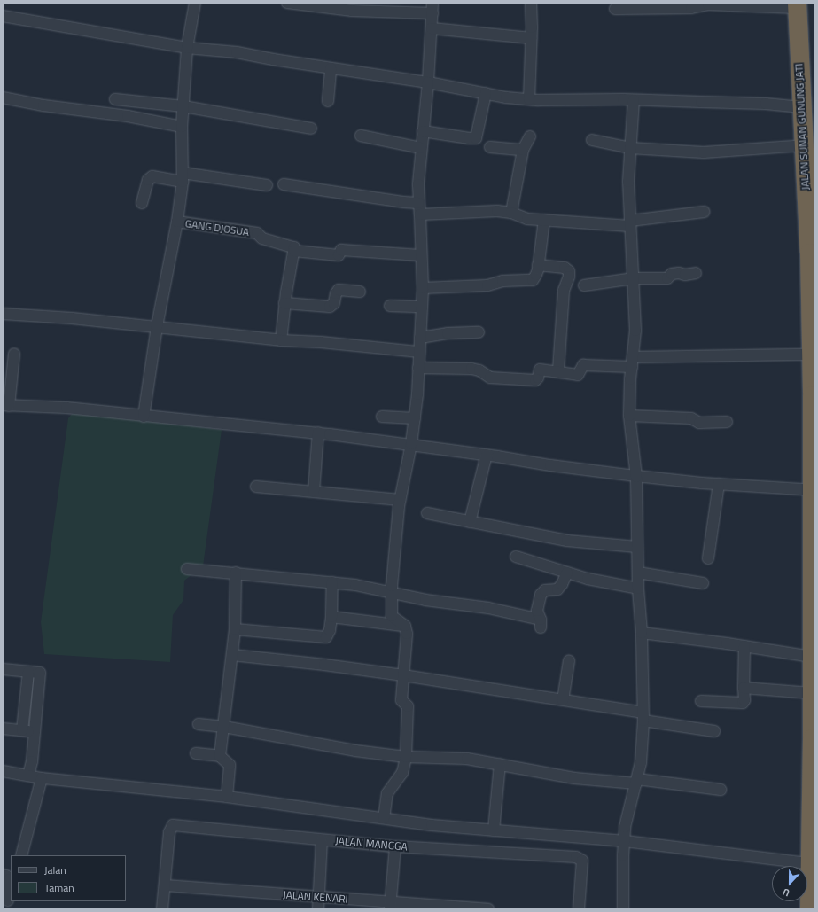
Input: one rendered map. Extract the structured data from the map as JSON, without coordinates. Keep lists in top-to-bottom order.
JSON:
{
  "streets": {
    "highway": ["JALAN SUNAN GUNUNG JATI"],
    "street": ["GANG DJOSUA", "JALAN MANGGA", "JALAN KENARI"]
  },
  "crossings": [
    ["JALAN MANGGA", "JALAN KENARI"]
  ],
  "legend": ["Jalan", "Taman"],
  "north": "bottom"
}
